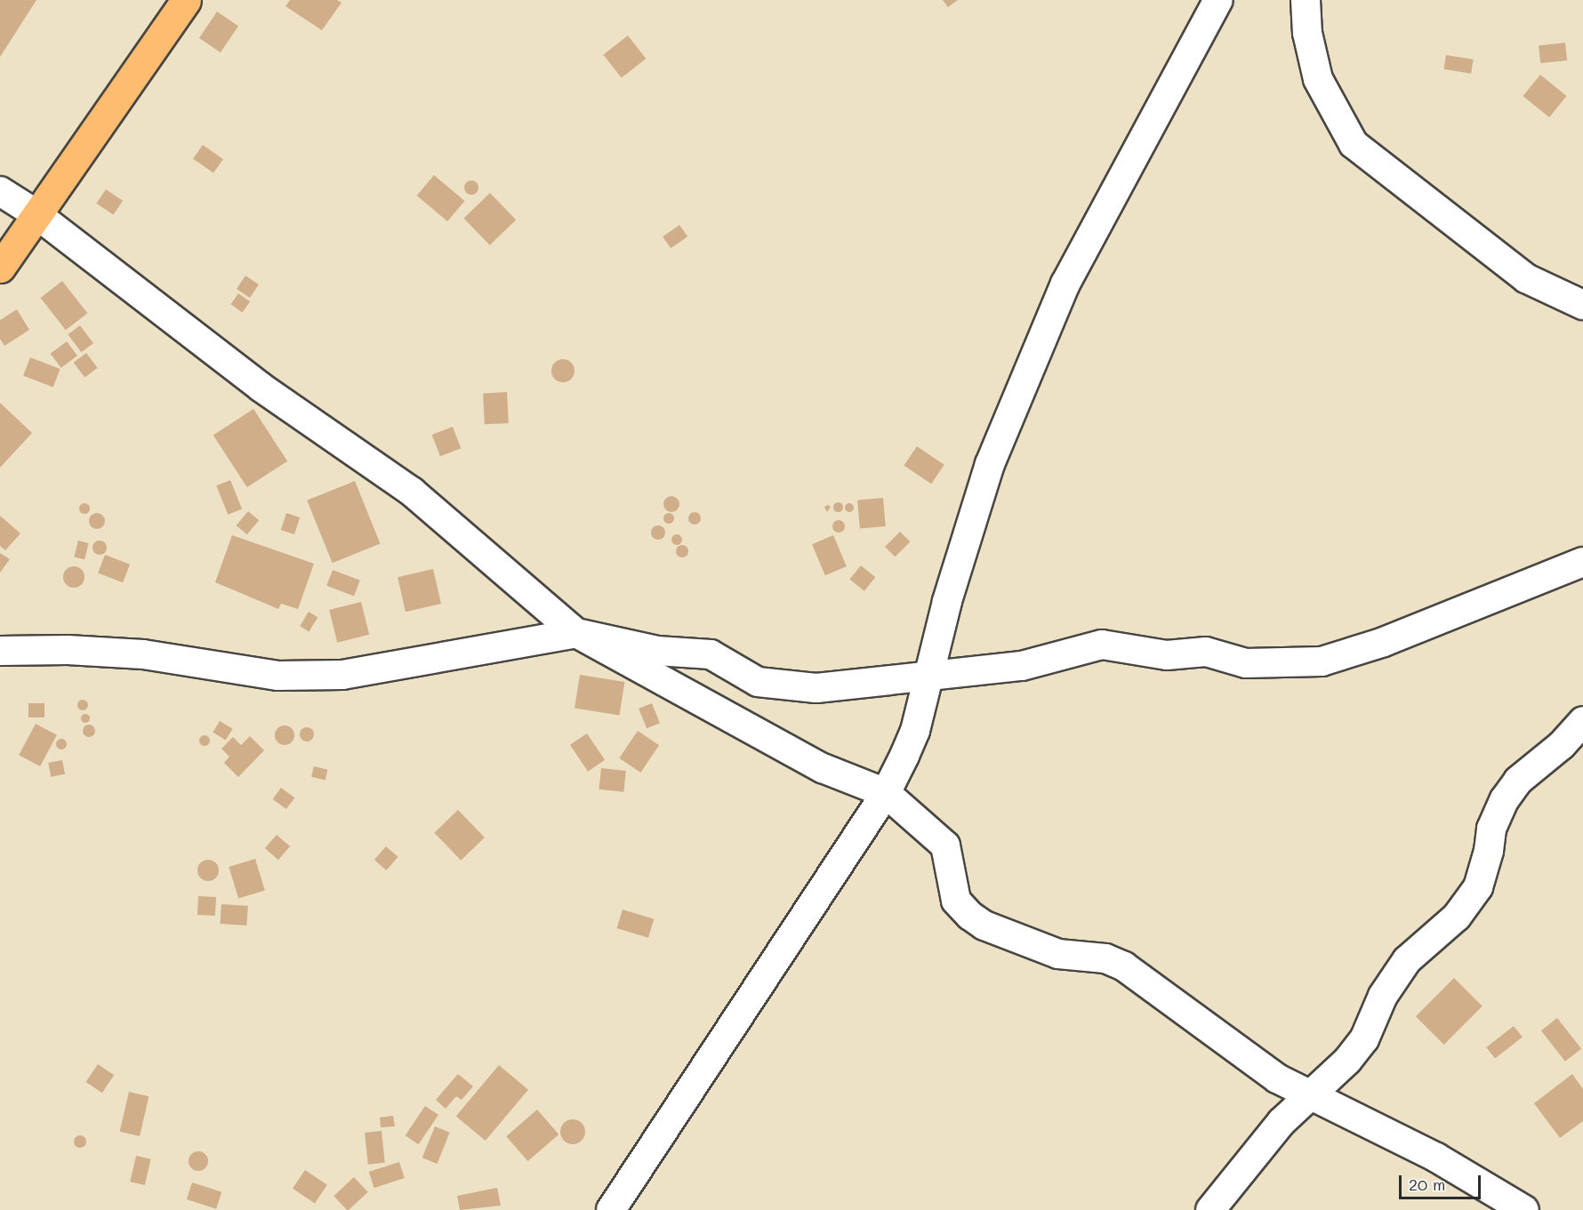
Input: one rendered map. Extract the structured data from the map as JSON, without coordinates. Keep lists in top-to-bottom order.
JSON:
{
  "scale_bar": "20 m"
}
